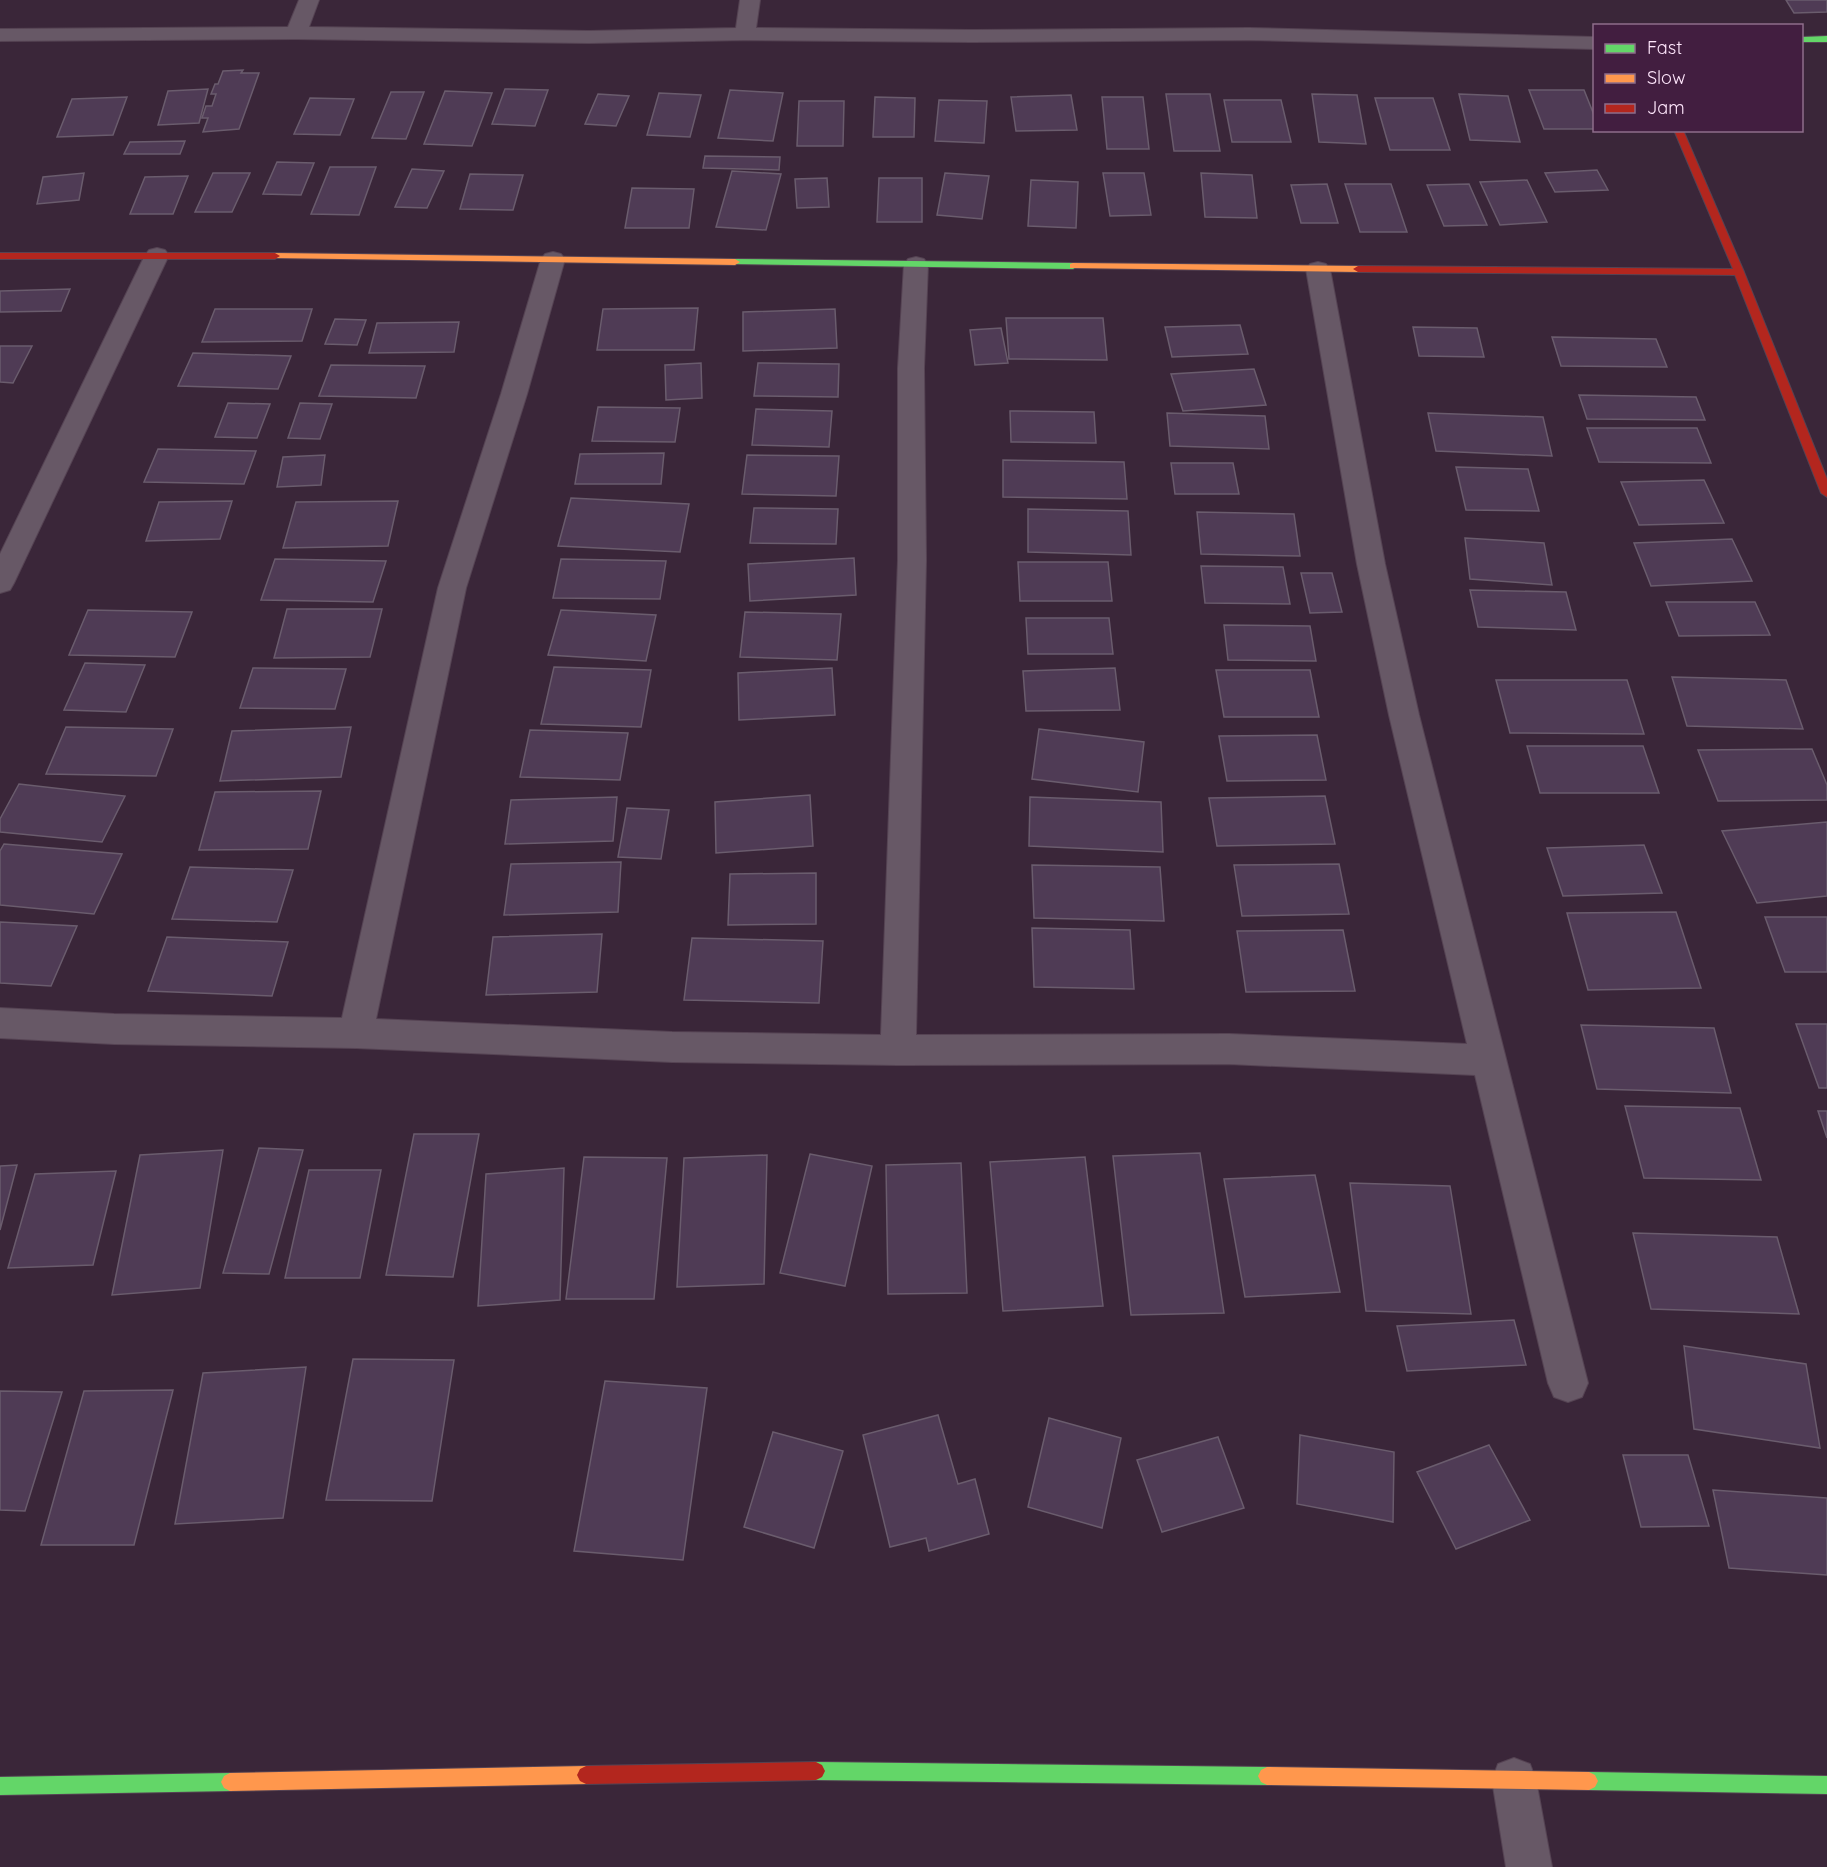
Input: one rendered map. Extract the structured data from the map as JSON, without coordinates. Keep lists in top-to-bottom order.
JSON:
{
  "legend": ["Fast", "Slow", "Jam"]
}
